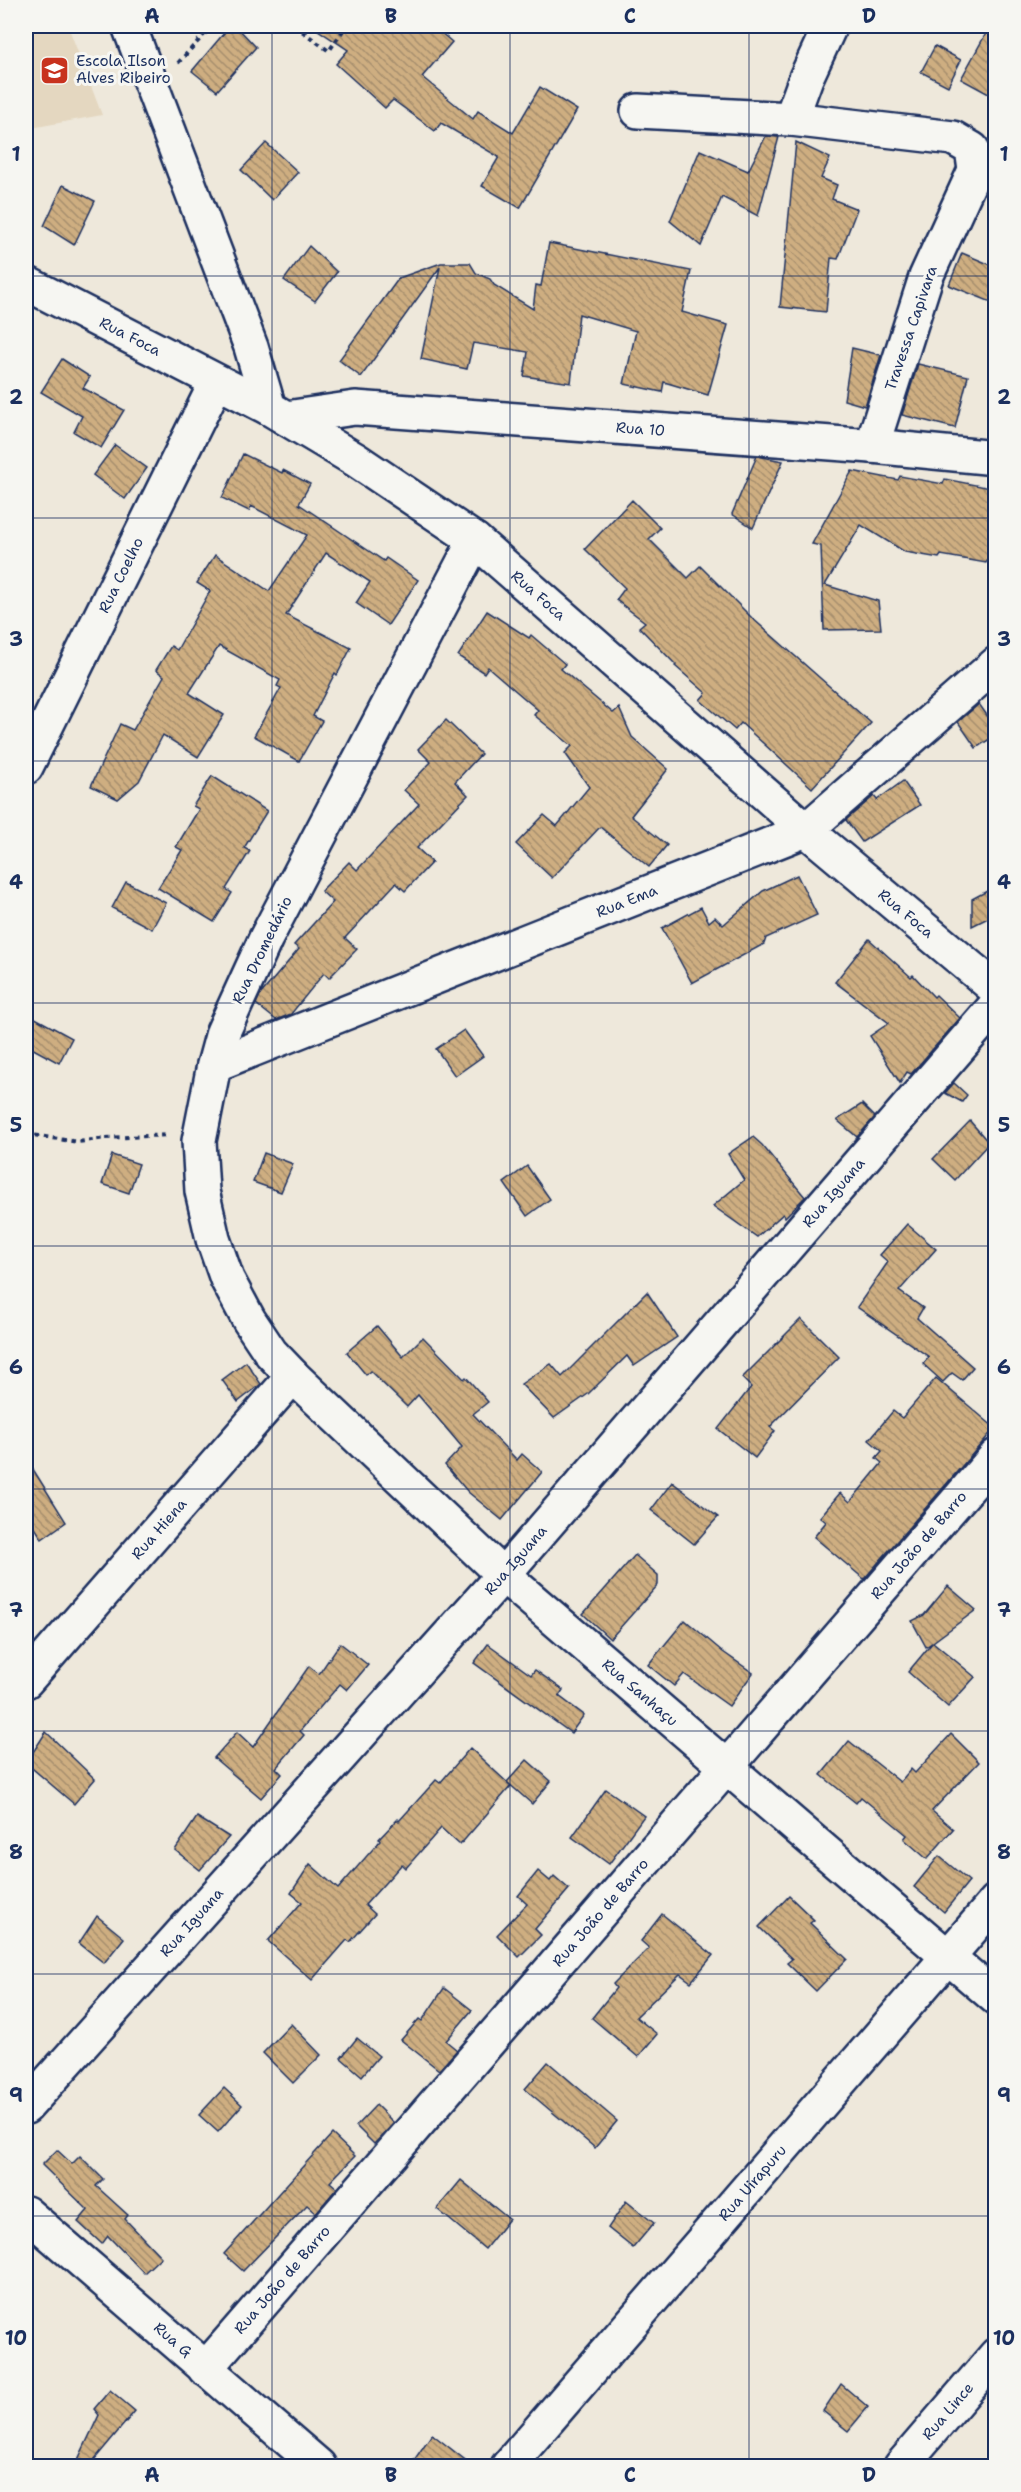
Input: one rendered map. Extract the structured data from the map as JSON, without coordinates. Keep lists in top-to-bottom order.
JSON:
{
  "streets": {
    "street": [
      "Travessa Capivara",
      "Rua Foca",
      "Rua 10",
      "Rua Coelho",
      "Rua Ema",
      "Rua Dromedário",
      "Rua Iguana",
      "Rua Hiena",
      "Rua João de Barro",
      "Rua Sanhaçu",
      "Rua Uirapuru",
      "Rua G",
      "Rua Lince"
    ]
  },
  "crossings": [
    ["Travessa Capivara", "Rua 10"],
    ["Rua Foca", "Rua 10"],
    ["Rua Foca", "Rua Coelho"],
    ["Rua Foca", "Rua Ema"],
    ["Rua Foca", "Rua Dromedário"],
    ["Rua Ema", "Rua Dromedário"],
    ["Rua Dromedário", "Rua Hiena"],
    ["Rua Dromedário", "Rua Sanhaçu"],
    ["Rua Iguana", "Rua Sanhaçu"],
    ["Rua Hiena", "Rua Sanhaçu"],
    ["Rua João de Barro", "Rua Sanhaçu"],
    ["Rua João de Barro", "Rua G"],
    ["Rua Sanhaçu", "Rua Uirapuru"]
  ],
  "places": {
    "school or university": ["Escola Ilson Alves Ribeiro"]
  },
  "grid": {
    "columns": [
      "A",
      "B",
      "C",
      "D"
    ],
    "rows": [
      "1",
      "2",
      "3",
      "4",
      "5",
      "6",
      "7",
      "8",
      "9",
      "10"
    ]
  }
}
